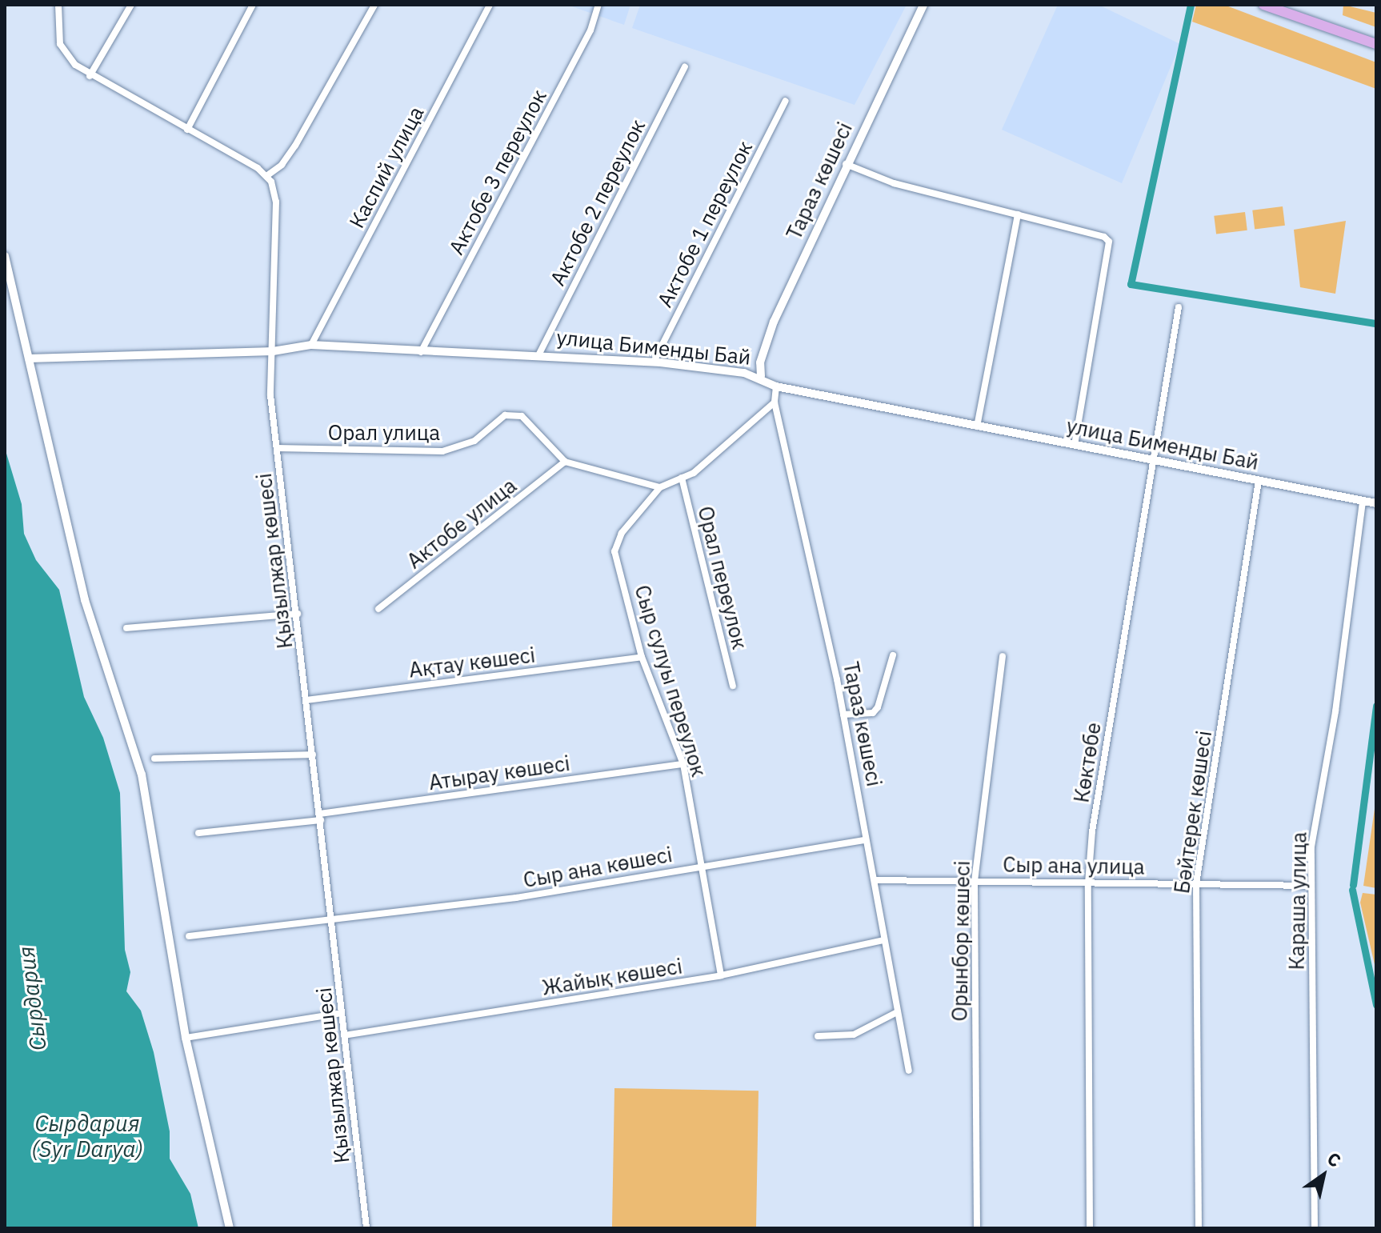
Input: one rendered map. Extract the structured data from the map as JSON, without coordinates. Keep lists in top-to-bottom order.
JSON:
{
  "streets": {
    "street": [
      "Каспий улица",
      "Актобе 3 переулок",
      "Тараз көшесі",
      "Актобе 2 переулок",
      "Актобе 1 переулок",
      "улица Бименды Бай",
      "Орал улица",
      "Актобе улица",
      "Қызылжар көшесі",
      "Орал переулок",
      "Ақтау көшесі",
      "Сыр сулуы переулок",
      "Көктөбе",
      "Атырау көшесі",
      "Бәйтерек көшесі",
      "Сыр ана улица",
      "Сыр ана көшесі",
      "Караша улица",
      "Орынбор көшесі",
      "Жайық көшесі"
    ]
  },
  "crossings": [
    ["Каспий улица", "улица Бименды Бай"],
    ["Актобе 3 переулок", "улица Бименды Бай"],
    ["Тараз көшесі", "улица Бименды Бай"],
    ["Тараз көшесі", "Сыр ана улица"],
    ["Тараз көшесі", "Сыр ана көшесі"],
    ["Тараз көшесі", "Жайық көшесі"],
    ["Актобе 2 переулок", "улица Бименды Бай"],
    ["Актобе 1 переулок", "улица Бименды Бай"],
    ["улица Бименды Бай", "Қызылжар көшесі"],
    ["улица Бименды Бай", "Көктөбе"],
    ["улица Бименды Бай", "Бәйтерек көшесі"],
    ["улица Бименды Бай", "Караша улица"],
    ["Орал улица", "Актобе улица"],
    ["Орал улица", "Қызылжар көшесі"],
    ["Қызылжар көшесі", "Ақтау көшесі"],
    ["Қызылжар көшесі", "Атырау көшесі"],
    ["Қызылжар көшесі", "Сыр ана көшесі"],
    ["Қызылжар көшесі", "Жайық көшесі"],
    ["Ақтау көшесі", "Сыр сулуы переулок"],
    ["Сыр сулуы переулок", "Атырау көшесі"],
    ["Сыр сулуы переулок", "Сыр ана көшесі"],
    ["Сыр сулуы переулок", "Жайық көшесі"],
    ["Көктөбе", "Сыр ана улица"],
    ["Бәйтерек көшесі", "Сыр ана улица"],
    ["Сыр ана улица", "Караша улица"],
    ["Сыр ана улица", "Орынбор көшесі"]
  ],
  "water": ["Сырдария", "Сырдария (Syr Darya)"],
  "north": "top right"
}
